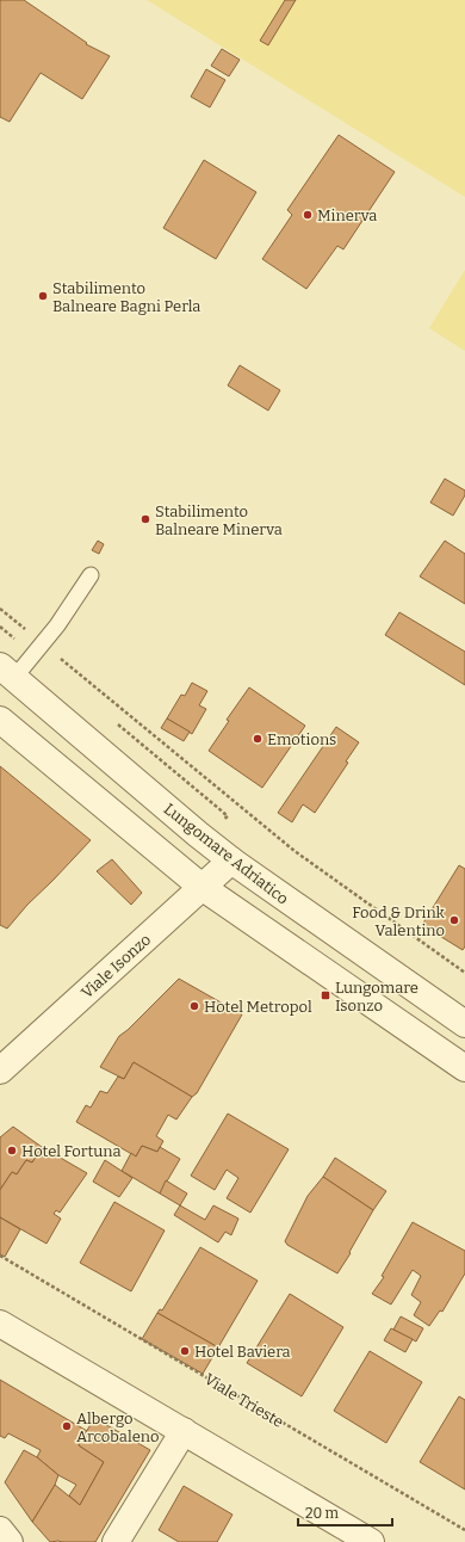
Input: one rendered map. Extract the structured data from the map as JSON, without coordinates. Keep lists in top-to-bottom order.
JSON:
{
  "streets": {
    "street": ["Lungomare Adriatico", "Viale Isonzo"],
    "path": ["Viale Trieste"]
  },
  "crossings": [
    ["Lungomare Adriatico", "Viale Isonzo"]
  ],
  "places": {
    "other": [
      "Minerva",
      "Stabilimento Balneare Bagni Perla",
      "Stabilimento Balneare Minerva",
      "Emotions",
      "Food & Drink Valentino",
      "Hotel Metropol",
      "Hotel Fortuna",
      "Hotel Baviera",
      "Albergo Arcobaleno"
    ],
    "transit": ["Lungomare Isonzo"]
  },
  "scale_bar": "20 m"
}
